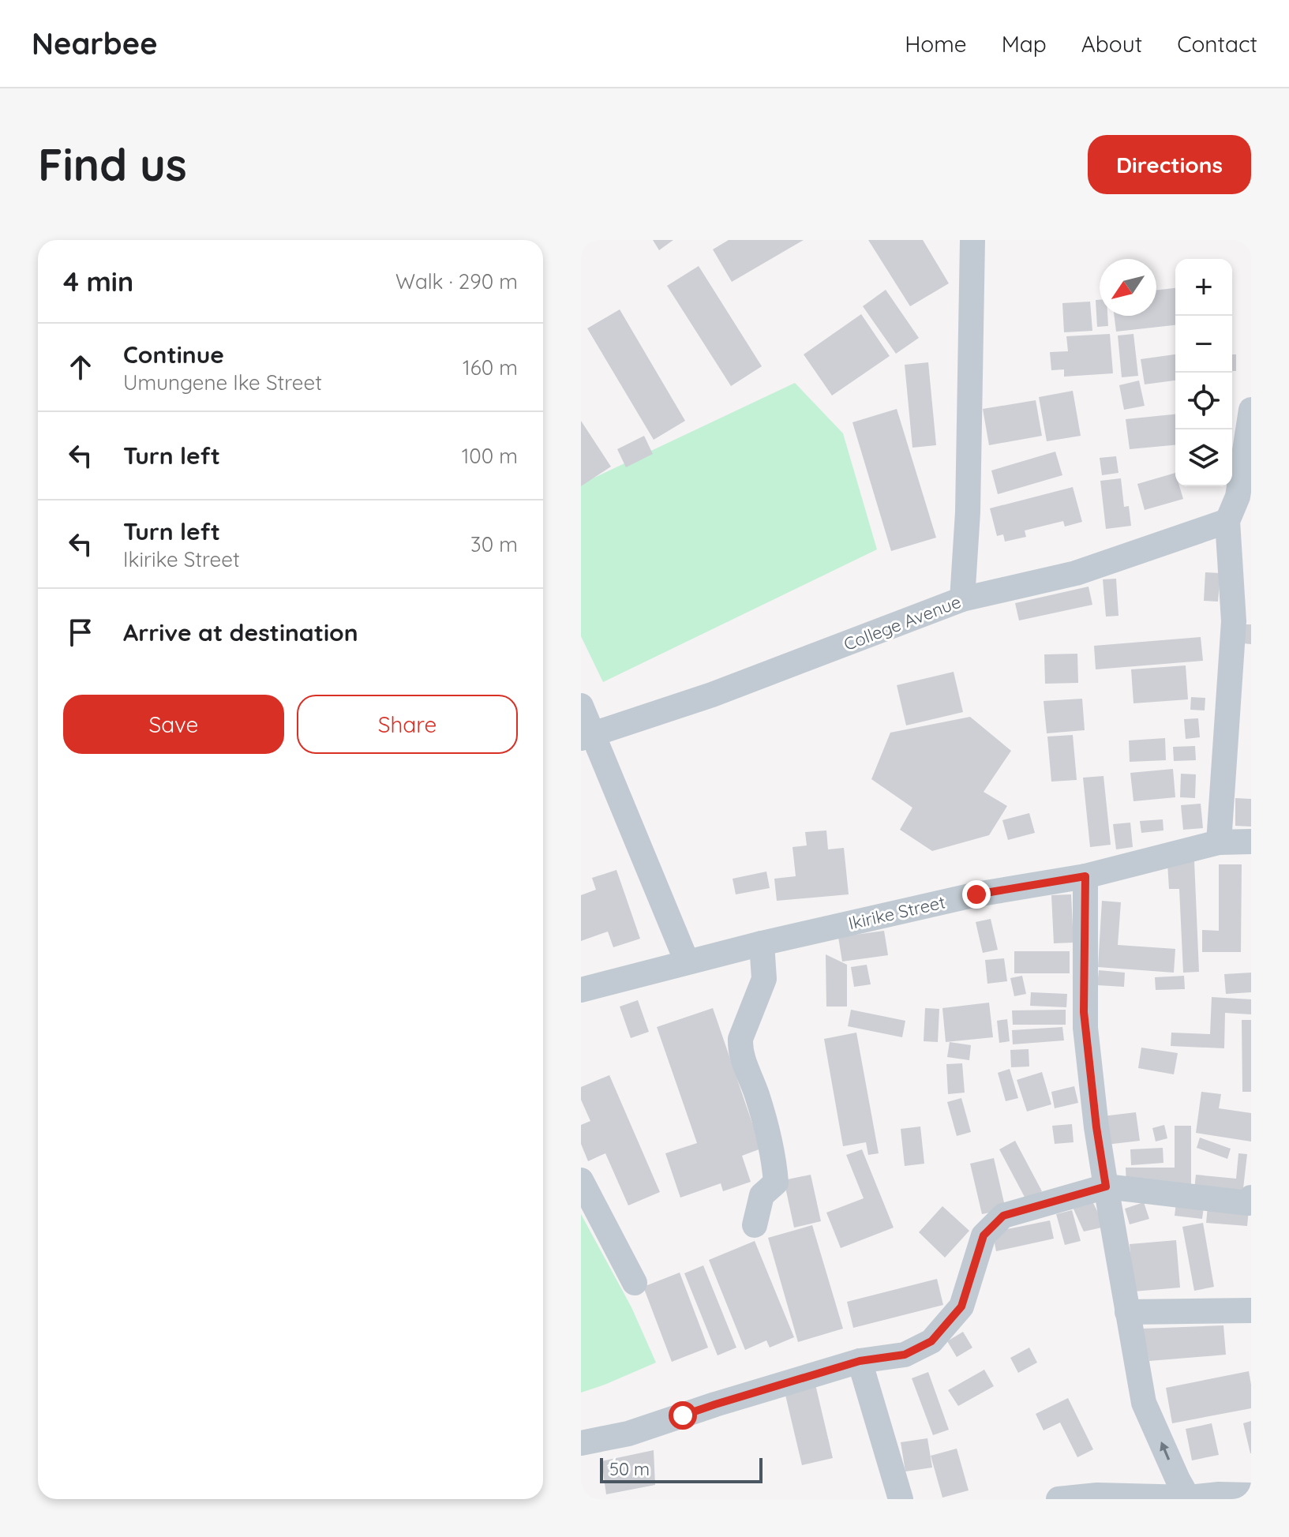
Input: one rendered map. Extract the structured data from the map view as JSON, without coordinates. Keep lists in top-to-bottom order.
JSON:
{
  "streets": {
    "street": ["College Avenue", "Ikirike Street"]
  },
  "scale_bar": "50 m",
  "north": "bottom left",
  "page": {
    "header": "Nearbee",
    "nav": [
      "Home",
      "Map",
      "About",
      "Contact"
    ],
    "buttons": [
      "Directions",
      ["Save", "Share"]
    ],
    "title": "Find us",
    "heading": ["4 min", "Walk · 290 m"],
    "map_buttons": ["+", "−"],
    "list": [
      ["Continue", "Umungene Ike Street", "160 m"],
      ["Turn left", "100 m"],
      ["Turn left", "Ikirike Street", "30 m"],
      "Arrive at destination"
    ],
    "scale": "50 m"
  }
}
